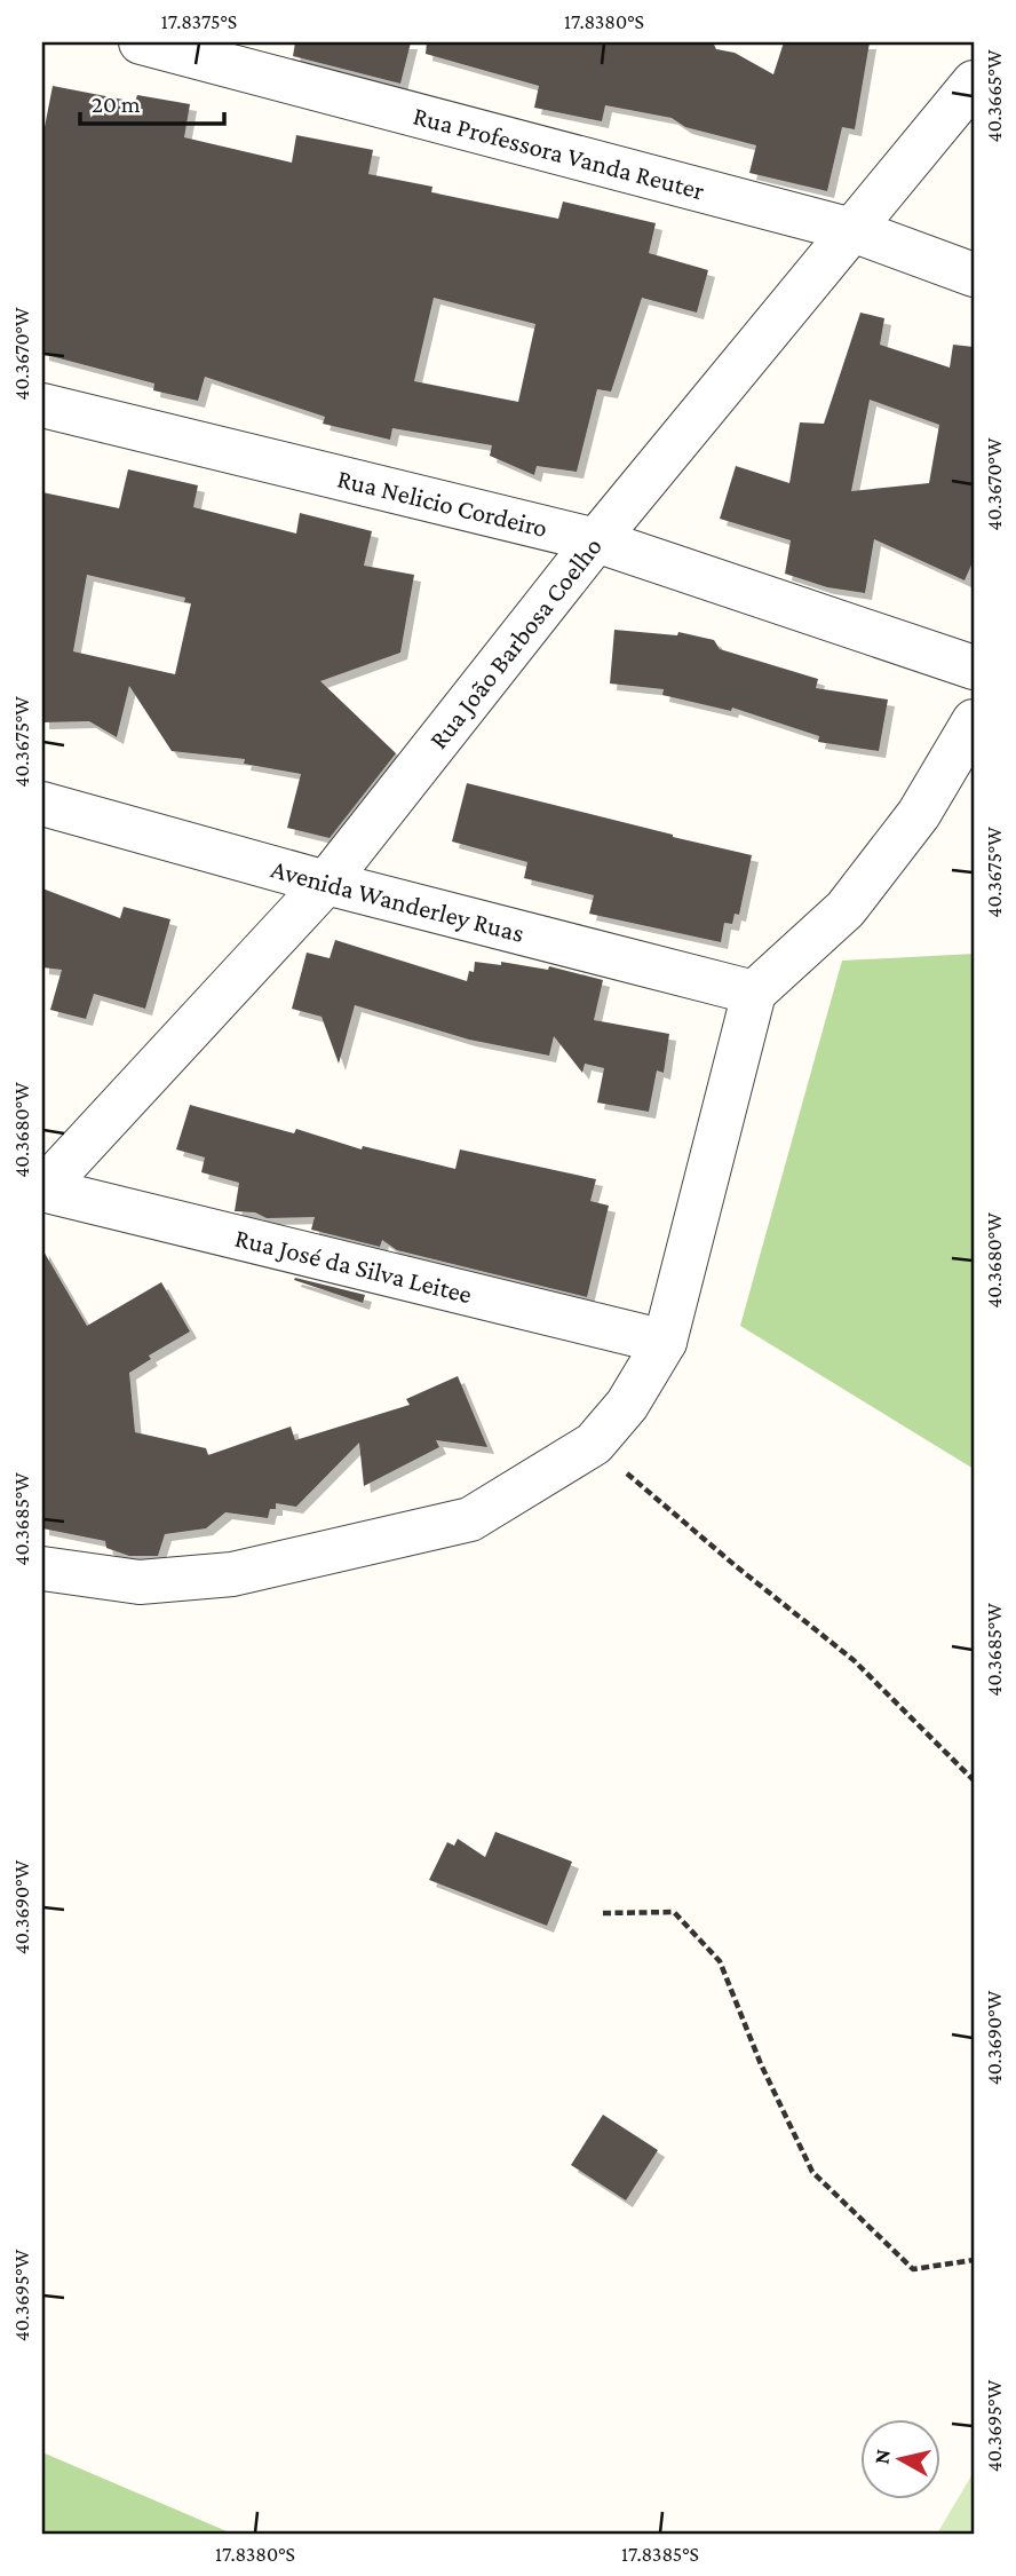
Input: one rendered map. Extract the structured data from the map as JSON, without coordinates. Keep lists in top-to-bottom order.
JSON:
{
  "streets": {
    "street": [
      "Rua Professora Vanda Reuter",
      "Rua Nelicio Cordeiro",
      "Rua João Barbosa Coelho",
      "Avenida Wanderley Ruas",
      "Rua José da Silva Leitee"
    ]
  },
  "crossings": [
    ["Rua Professora Vanda Reuter", "Rua João Barbosa Coelho"],
    ["Rua Nelicio Cordeiro", "Rua João Barbosa Coelho"],
    ["Rua João Barbosa Coelho", "Avenida Wanderley Ruas"],
    ["Rua João Barbosa Coelho", "Rua José da Silva Leitee"]
  ],
  "scale_bar": "20 m",
  "north": "left",
  "coordinates": [
    "17.8375°S",
    "17.8380°S",
    "40.3665°W",
    "40.3670°W",
    "40.3675°W",
    "40.3680°W",
    "40.3685°W",
    "40.3690°W",
    "40.3695°W",
    "17.8385°S"
  ]
}
